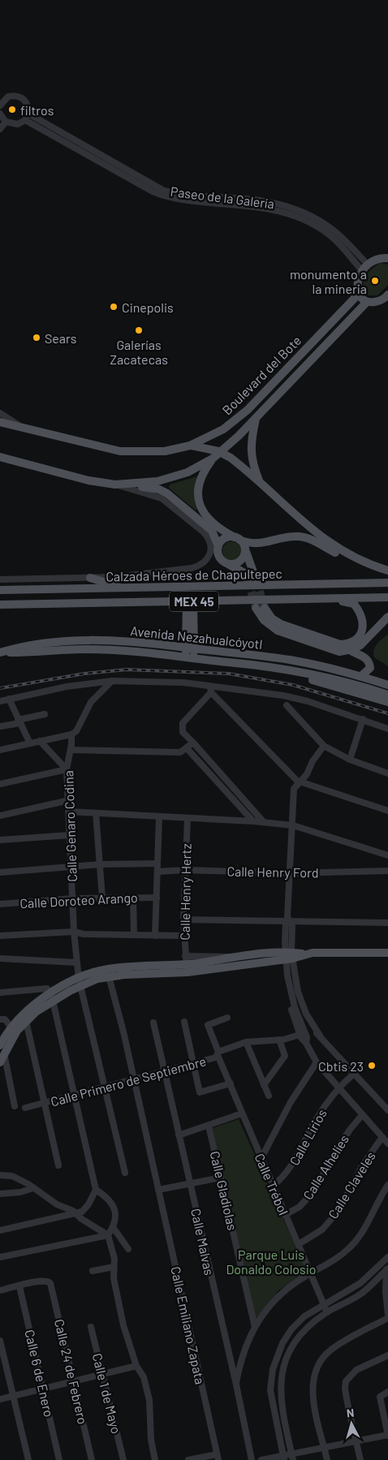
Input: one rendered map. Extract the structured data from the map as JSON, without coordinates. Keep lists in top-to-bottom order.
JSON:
{
  "streets": {
    "main road": [
      "Boulevard del Bote",
      "Calzada Héroes de Chapultepec",
      "MEX 45",
      "Avenida Nezahualcóyotl"
    ],
    "street": [
      "Paseo de la Galería",
      "Calle Genaro Codina",
      "Calle Henry Ford",
      "Calle Henry Hertz",
      "Calle Doroteo Arango",
      "Calle Primero de Septiembre",
      "Calle Lirios",
      "Calle Alhelíes",
      "Calle Trébol",
      "Calle Claveles",
      "Calle Gladiolas",
      "Calle Malvas",
      "Calle Emiliano Zapata",
      "Calle 24 de Febrero",
      "Calle 6 de Enero",
      "Calle 1 de Mayo"
    ]
  },
  "crossings": [
    ["Calle Genaro Codina", "Calle Doroteo Arango"],
    ["Calle Genaro Codina", "Calle Primero de Septiembre"],
    ["Calle Henry Ford", "Calle Henry Hertz"],
    ["Calle Primero de Septiembre", "Calle Trébol"],
    ["Calle Primero de Septiembre", "Calle Malvas"],
    ["Calle Primero de Septiembre", "Calle Emiliano Zapata"],
    ["Calle Lirios", "Calle Trébol"],
    ["Calle Alhelíes", "Calle Trébol"],
    ["Calle Trébol", "Calle Claveles"],
    ["Calle 24 de Febrero", "Calle 6 de Enero"]
  ],
  "parks": ["Parque Luis Donaldo Colosio"],
  "places": [
    "filtros",
    "monumento a la mineria",
    "Cinepolis",
    "Galerías Zacatecas",
    "Sears",
    "Cbtis 23"
  ],
  "north": "top"
}
